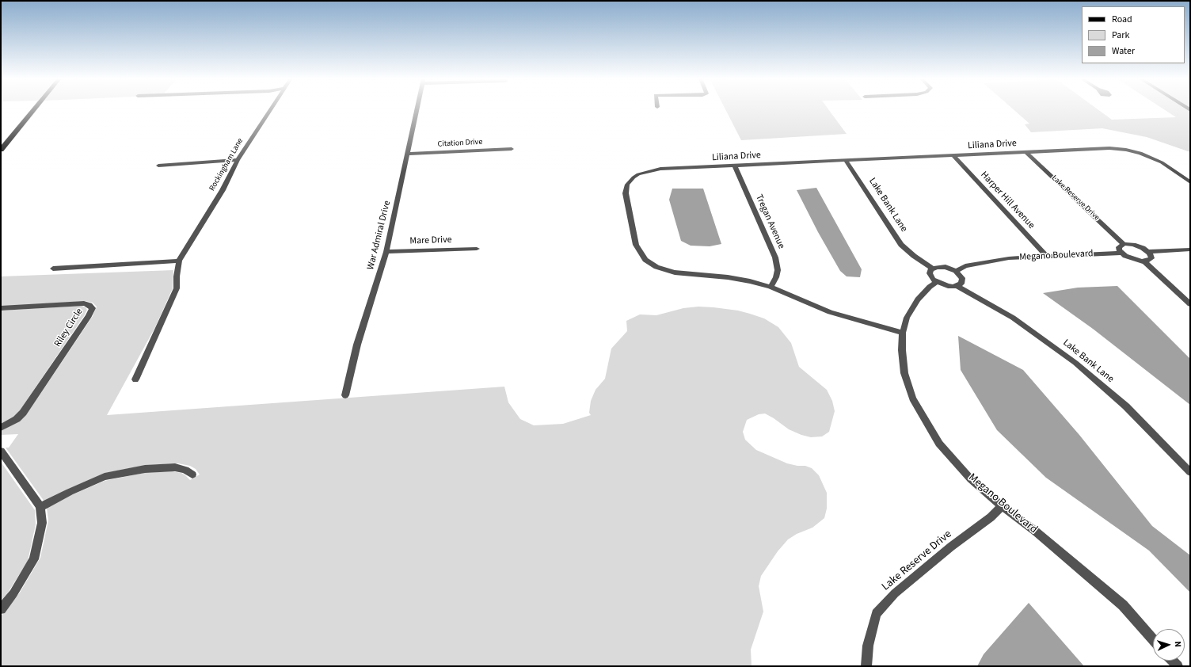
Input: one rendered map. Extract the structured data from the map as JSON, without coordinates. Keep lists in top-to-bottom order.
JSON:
{
  "streets": {
    "street": [
      "Citation Drive",
      "Liliana Drive",
      "Rockingham Lane",
      "Lake Reserve Drive",
      "Harper Hill Avenue",
      "Lake Bank Lane",
      "Tregan Avenue",
      "War Admiral Drive",
      "Mare Drive",
      "Megano Boulevard",
      "Riley Circle"
    ]
  },
  "crossings": [
    ["Citation Drive", "War Admiral Drive"],
    ["Liliana Drive", "Lake Reserve Drive"],
    ["Liliana Drive", "Harper Hill Avenue"],
    ["Liliana Drive", "Lake Bank Lane"],
    ["Liliana Drive", "Tregan Avenue"],
    ["Liliana Drive", "Megano Boulevard"],
    ["Lake Reserve Drive", "Megano Boulevard"],
    ["Harper Hill Avenue", "Megano Boulevard"],
    ["War Admiral Drive", "Mare Drive"]
  ],
  "legend": ["Road", "Park", "Water"],
  "north": "right"
}
